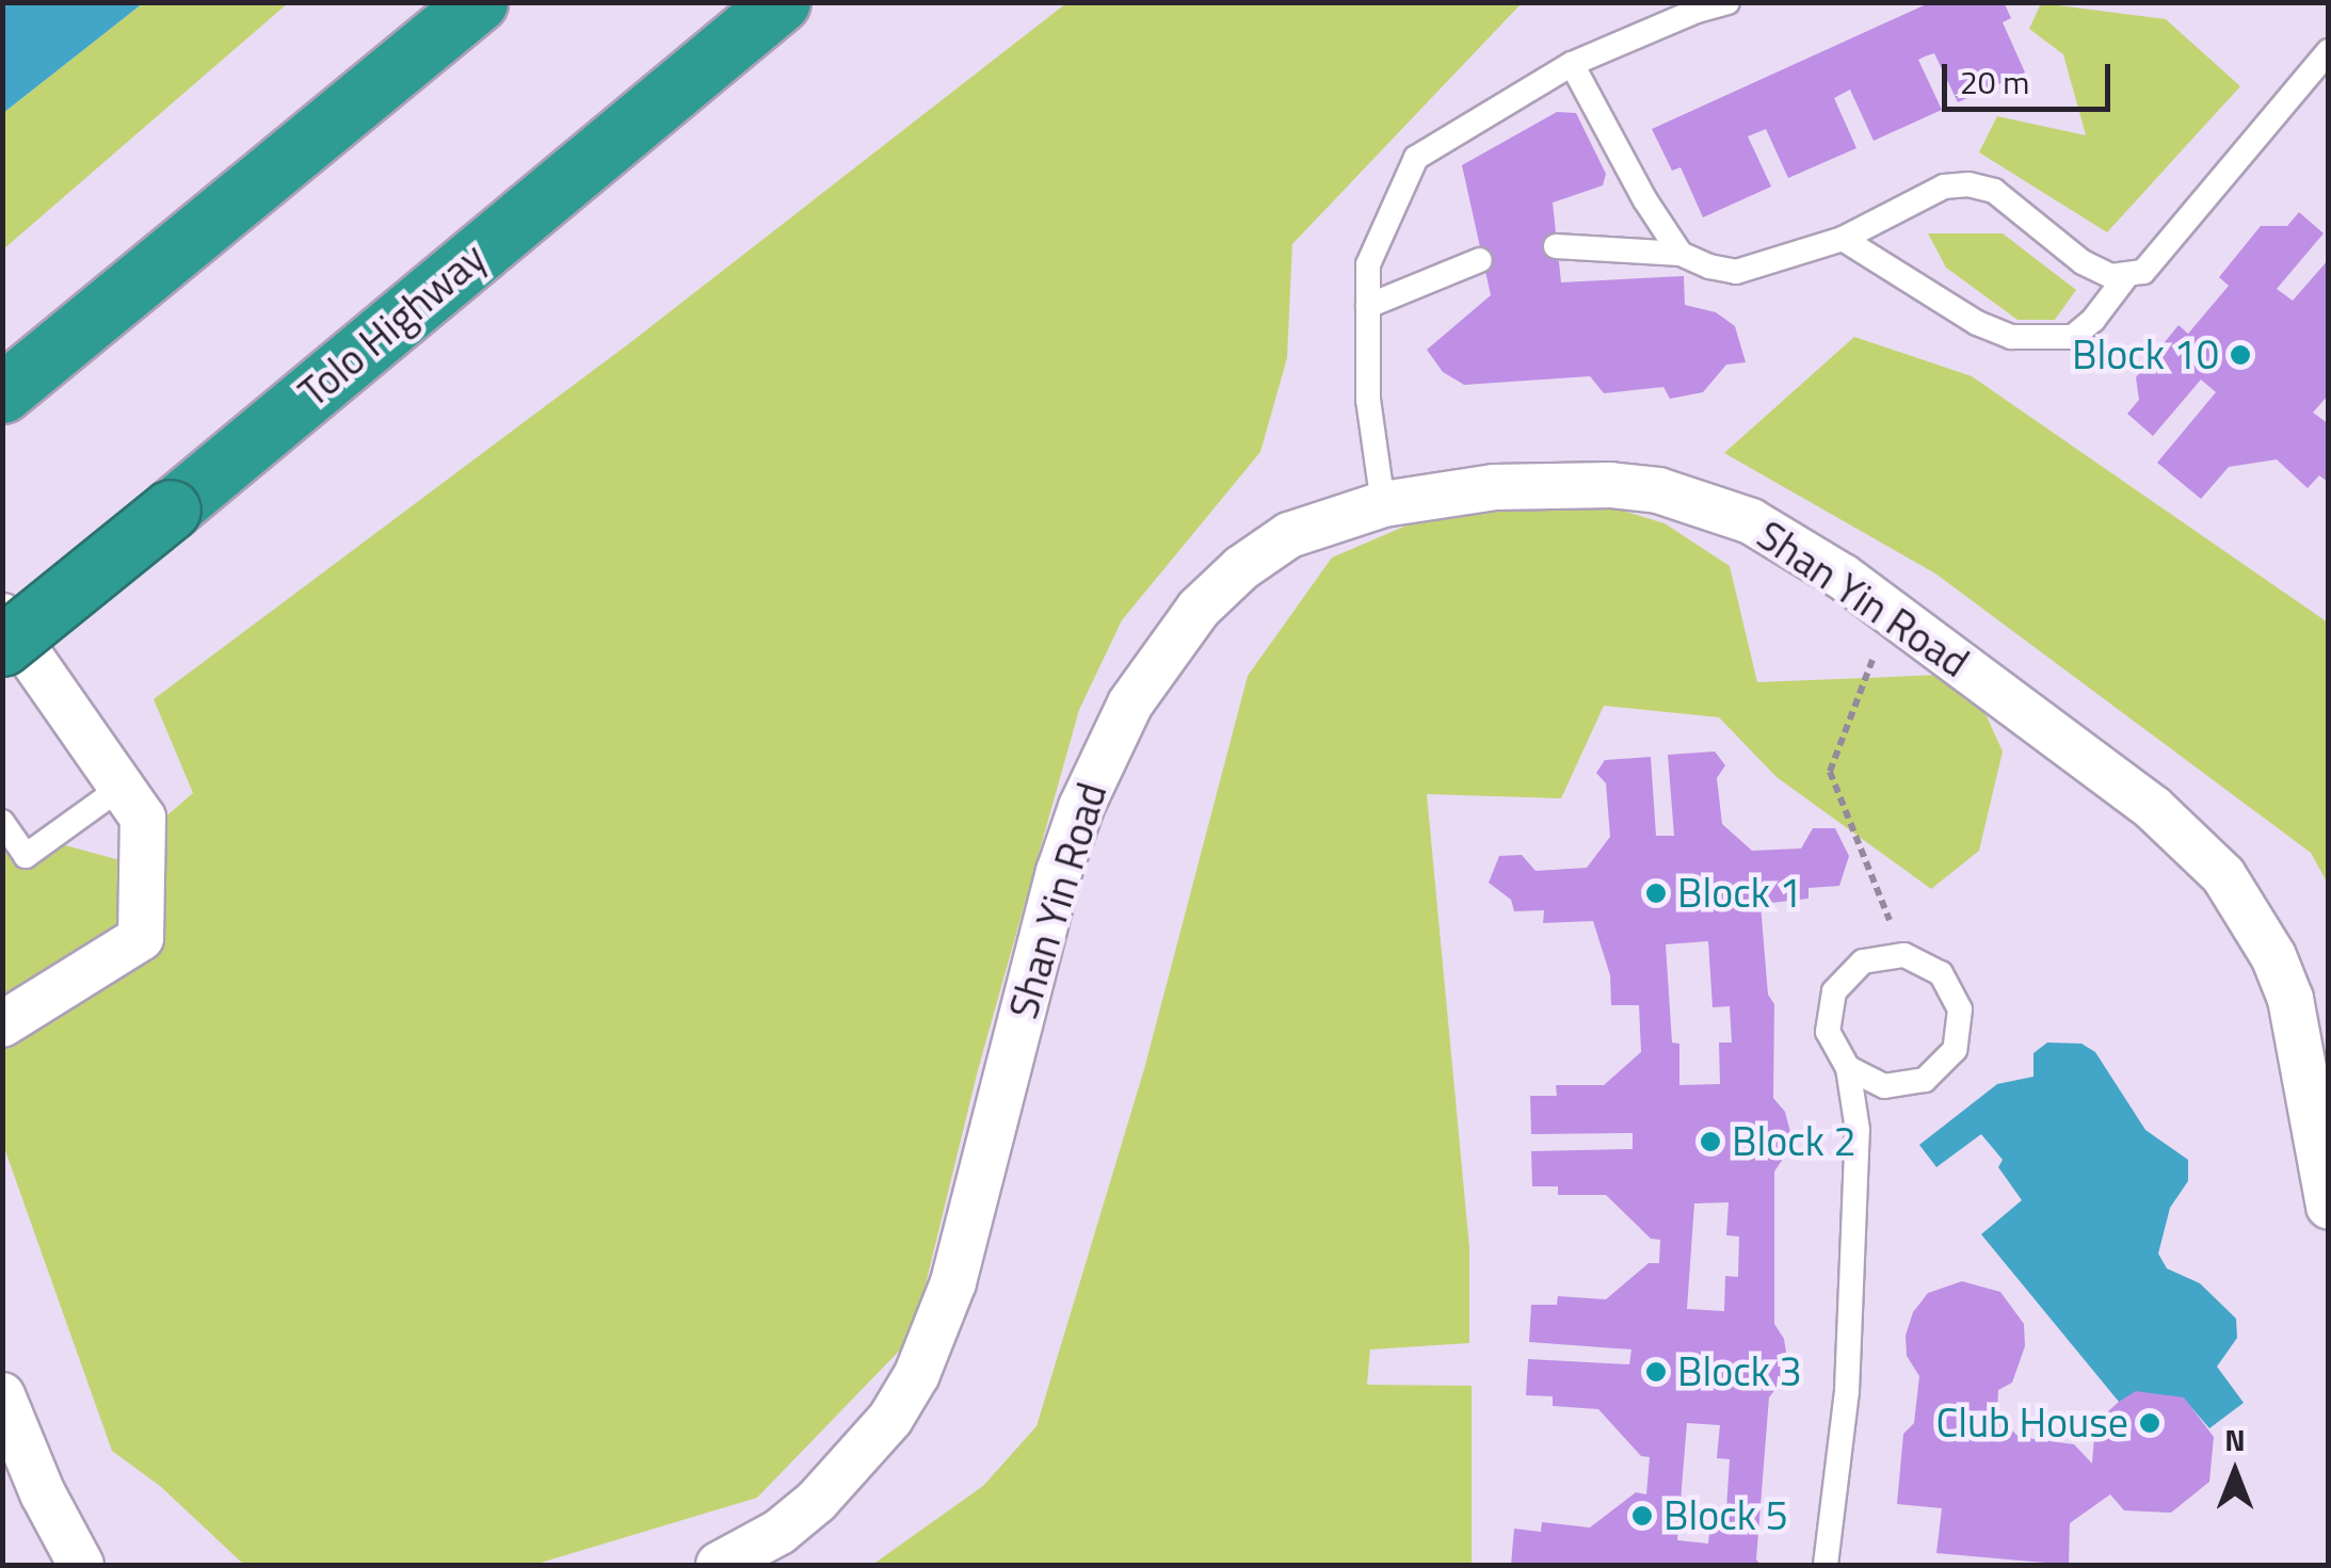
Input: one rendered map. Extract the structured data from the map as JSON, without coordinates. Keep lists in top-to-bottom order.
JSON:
{
  "streets": {
    "highway": ["Tolo Highway"],
    "street": ["Shan Yin Road"]
  },
  "places": [
    "Block 10",
    "Block 1",
    "Block 2",
    "Block 3",
    "Club House",
    "Block 5"
  ],
  "scale_bar": "20 m",
  "north": "top"
}
